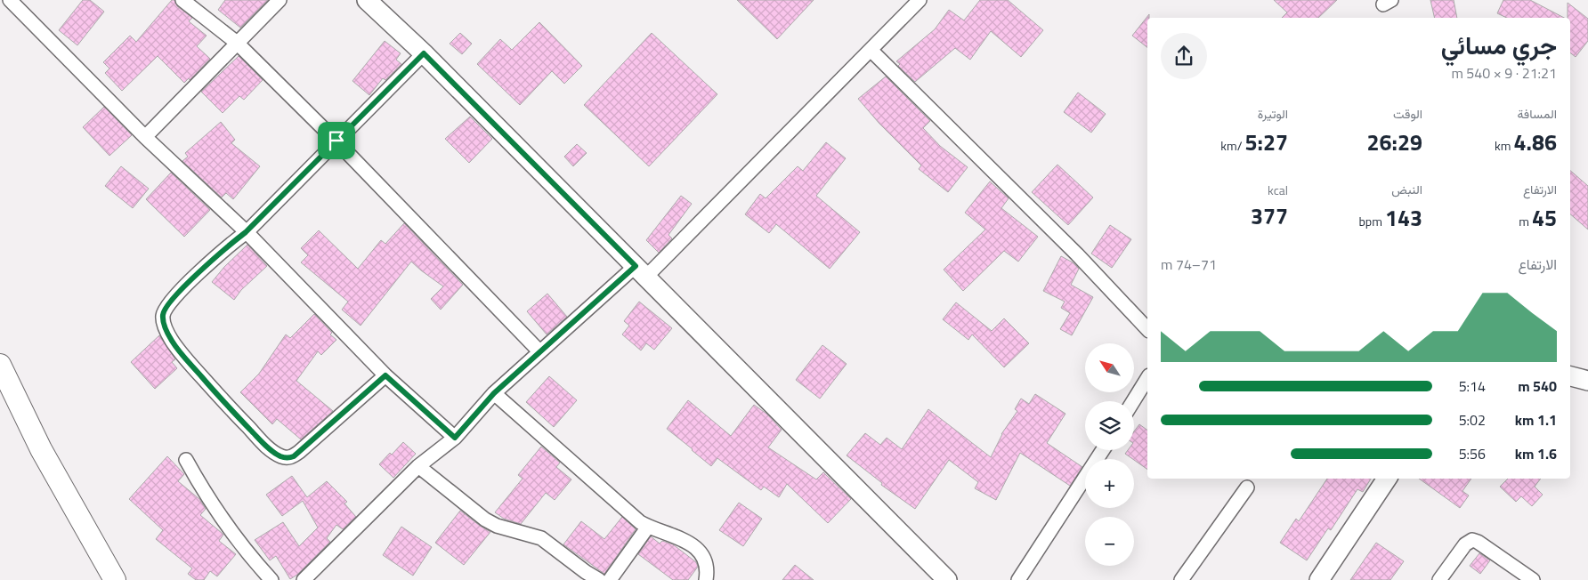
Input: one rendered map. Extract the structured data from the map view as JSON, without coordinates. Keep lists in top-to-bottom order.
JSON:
{
  "north": "top left",
  "page": {
    "heading": ["جري مسائي", "21:21 · 9 × 540 m"],
    "stats": [
      ["المسافة", "4.86 km"],
      ["الوقت", "26:29"],
      ["الوتيرة", "5:27 /km"],
      ["الارتفاع", "45 m"],
      ["النبض", "143 bpm"],
      ["kcal", "377"]
    ],
    "chart": ["الارتفاع", "71–74 m"],
    "map_buttons": ["+", "−"],
    "list": [
      {
        "name": "540 m",
        "note": "5:14"
      },
      {
        "name": "1.1 km",
        "note": "5:02"
      },
      {
        "name": "1.6 km",
        "note": "5:56"
      }
    ]
  }
}
